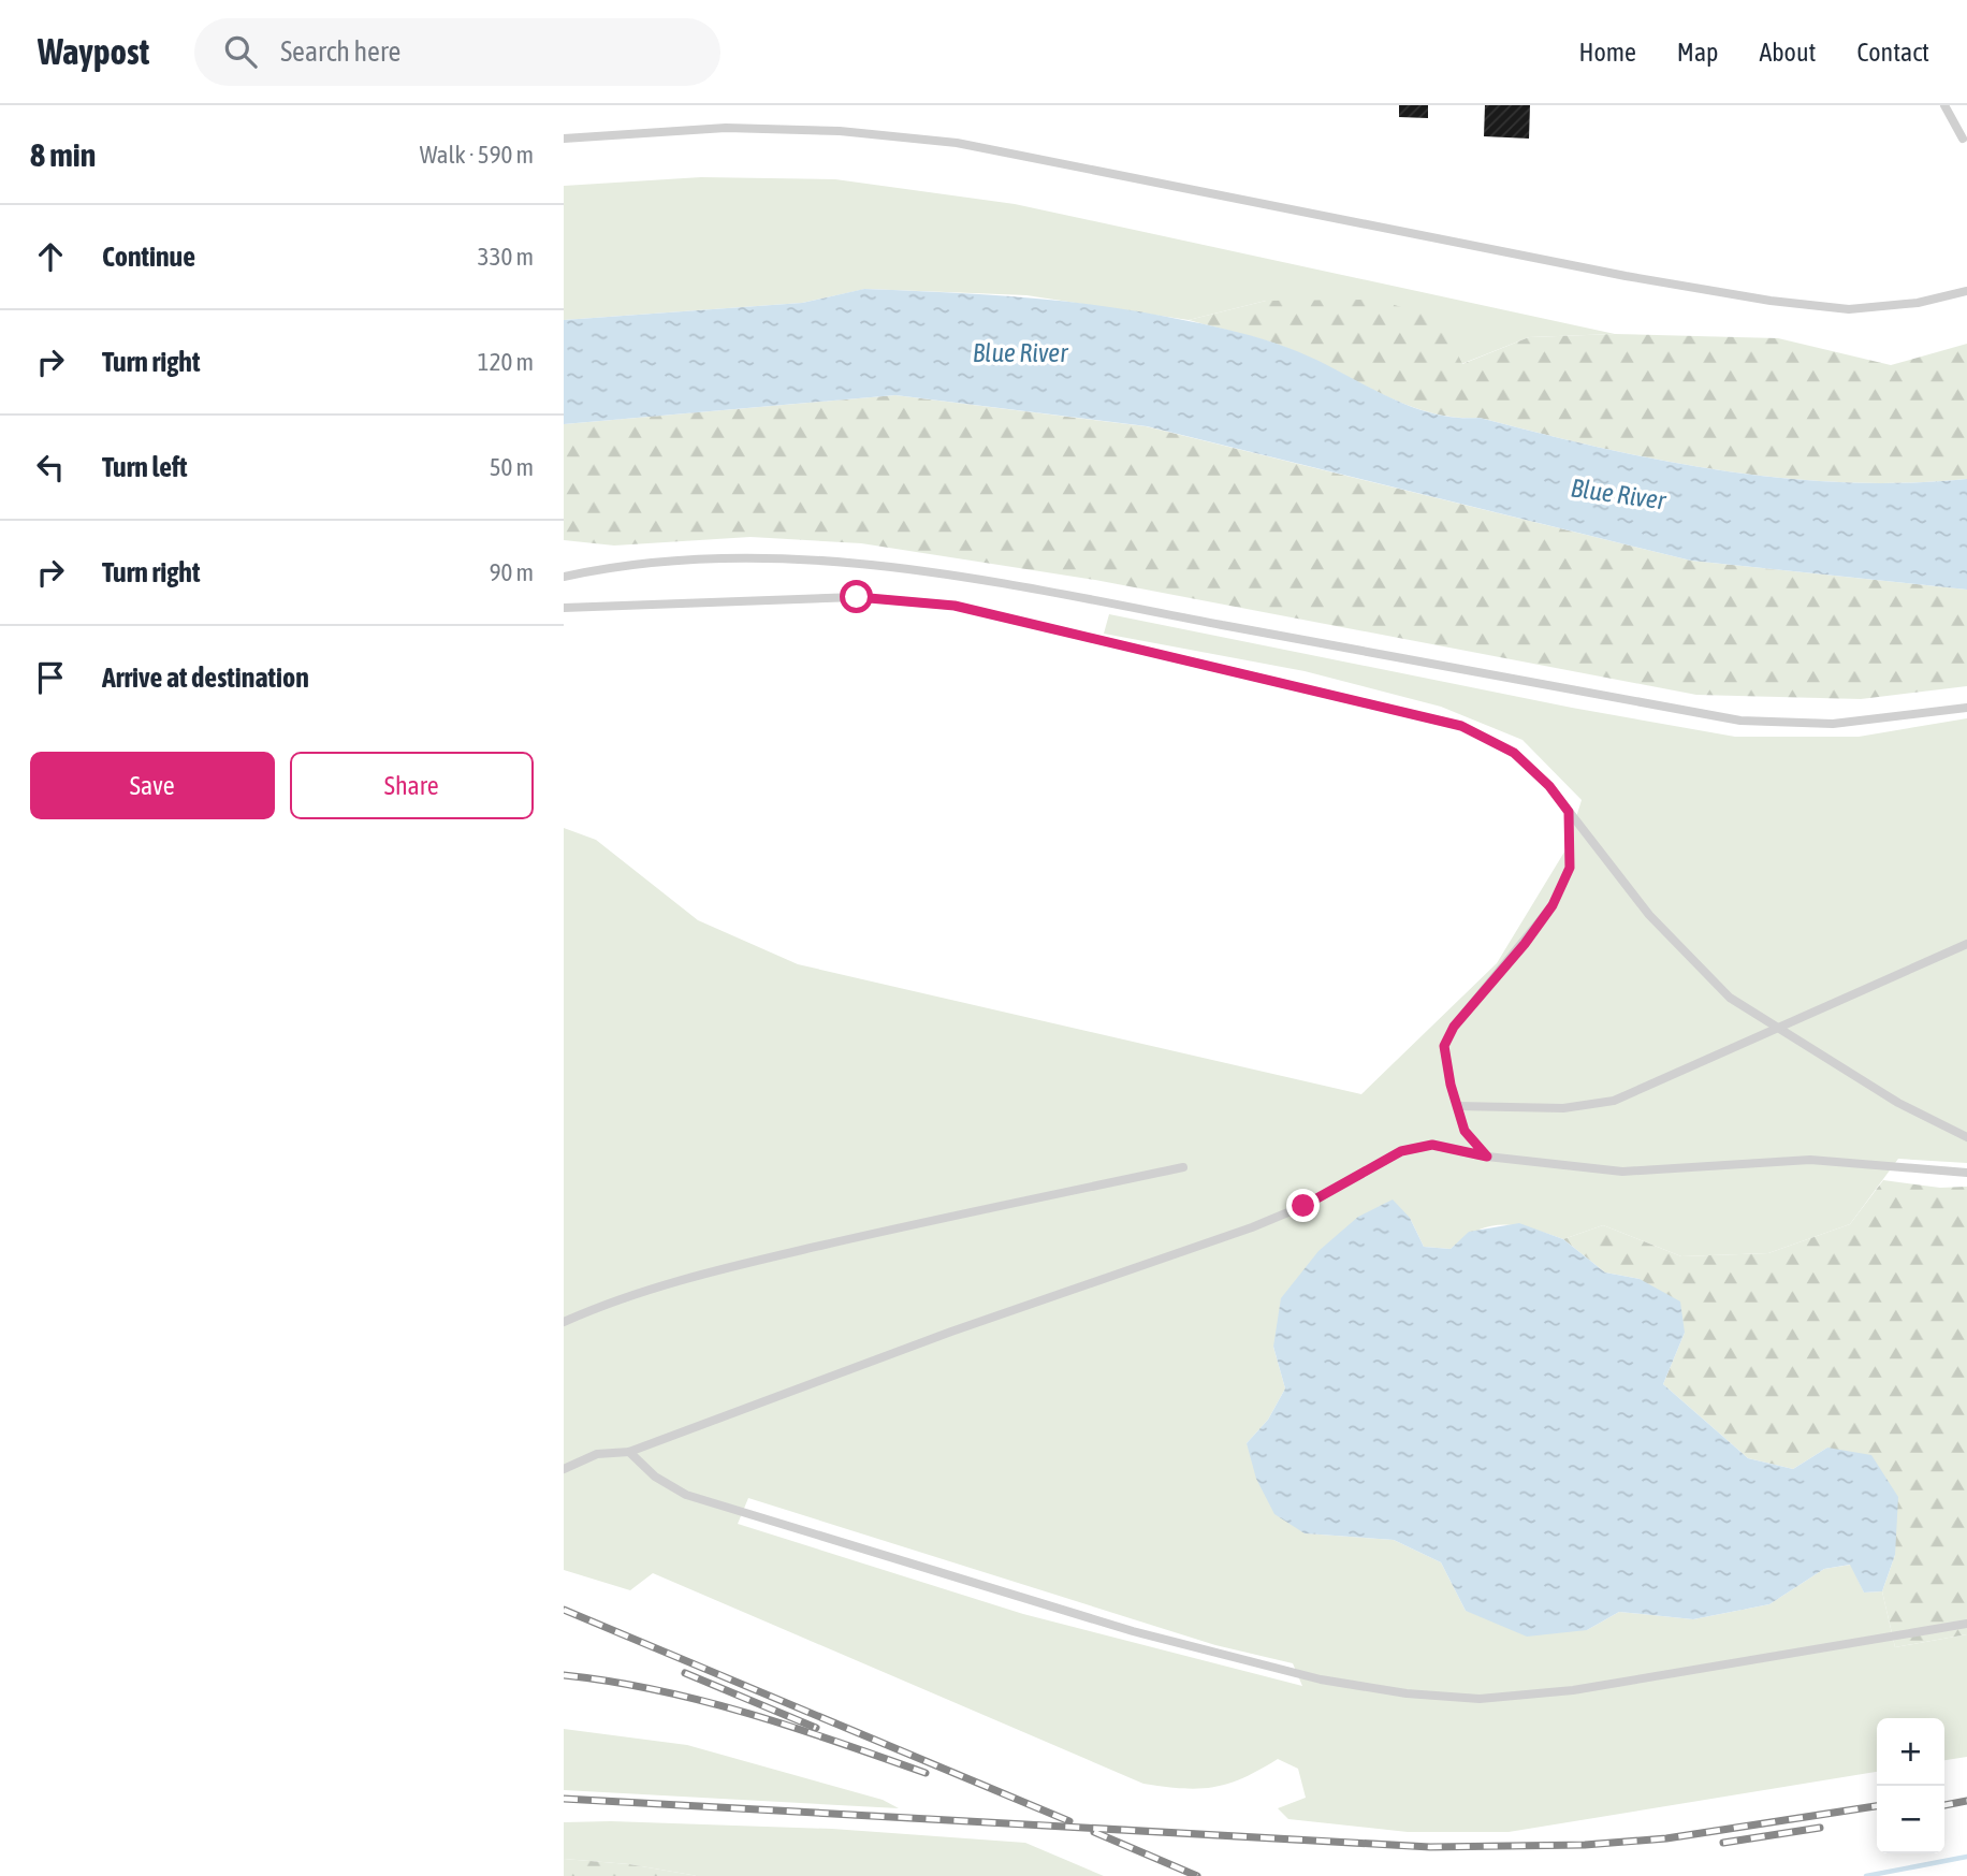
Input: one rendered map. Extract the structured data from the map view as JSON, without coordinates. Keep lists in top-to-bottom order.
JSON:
{
  "water": ["Blue River"],
  "page": {
    "header": "Waypost",
    "search": "Search here",
    "nav": [
      "Home",
      "Map",
      "About",
      "Contact"
    ],
    "heading": ["8 min", "Walk · 590 m"],
    "list": [
      ["Continue", "330 m"],
      ["Turn right", "120 m"],
      ["Turn left", "50 m"],
      ["Turn right", "90 m"],
      "Arrive at destination"
    ],
    "buttons": ["Save", "Share"],
    "map_buttons": ["+", "−"]
  }
}
